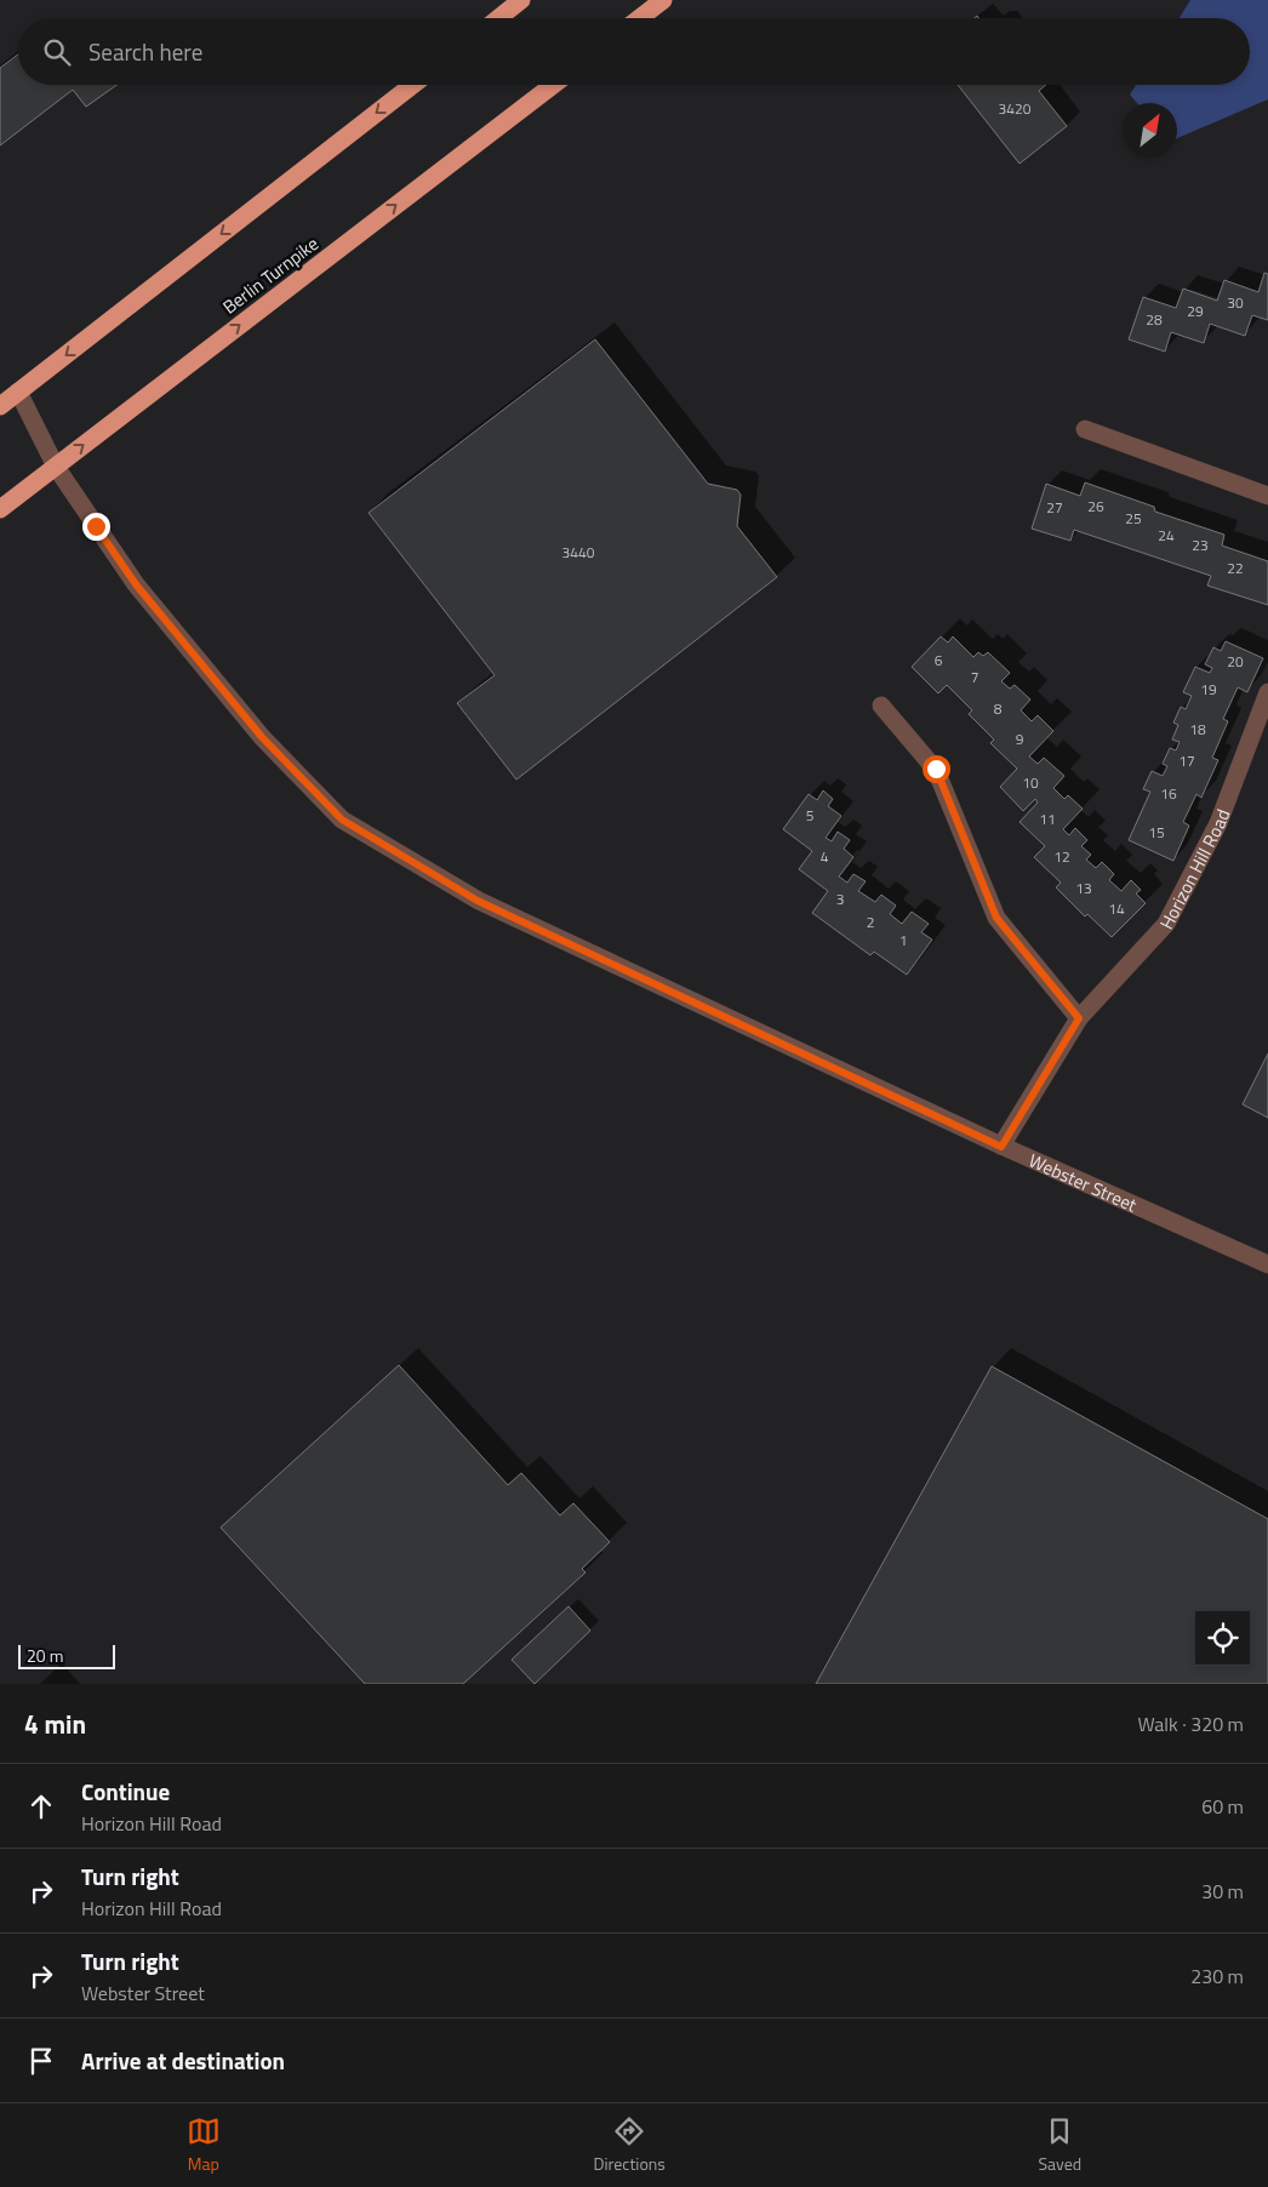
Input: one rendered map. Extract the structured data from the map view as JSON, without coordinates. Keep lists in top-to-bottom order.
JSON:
{
  "streets": {
    "highway": ["Berlin Turnpike"],
    "street": ["Horizon Hill Road", "Webster Street"]
  },
  "crossings": [
    ["Berlin Turnpike", "Webster Street"],
    ["Horizon Hill Road", "Webster Street"]
  ],
  "house_numbers": [
    "3420",
    "30",
    "29",
    "28",
    "26",
    "27",
    "25",
    "24",
    "23",
    "3440",
    "22",
    "6",
    "20",
    "7",
    "19",
    "8",
    "18",
    "9",
    "17",
    "10",
    "16",
    "5",
    "11",
    "15",
    "4",
    "12",
    "13",
    "3",
    "14",
    "2",
    "1"
  ],
  "scale_bar": "20 m",
  "north": "top right",
  "page": {
    "search": "Search here",
    "scale": "20 m",
    "heading": ["4 min", "Walk · 320 m"],
    "list": [
      ["Continue", "Horizon Hill Road", "60 m"],
      ["Turn right", "Horizon Hill Road", "30 m"],
      ["Turn right", "Webster Street", "230 m"],
      "Arrive at destination"
    ],
    "nav": ["Map", "Directions", "Saved"]
  }
}
